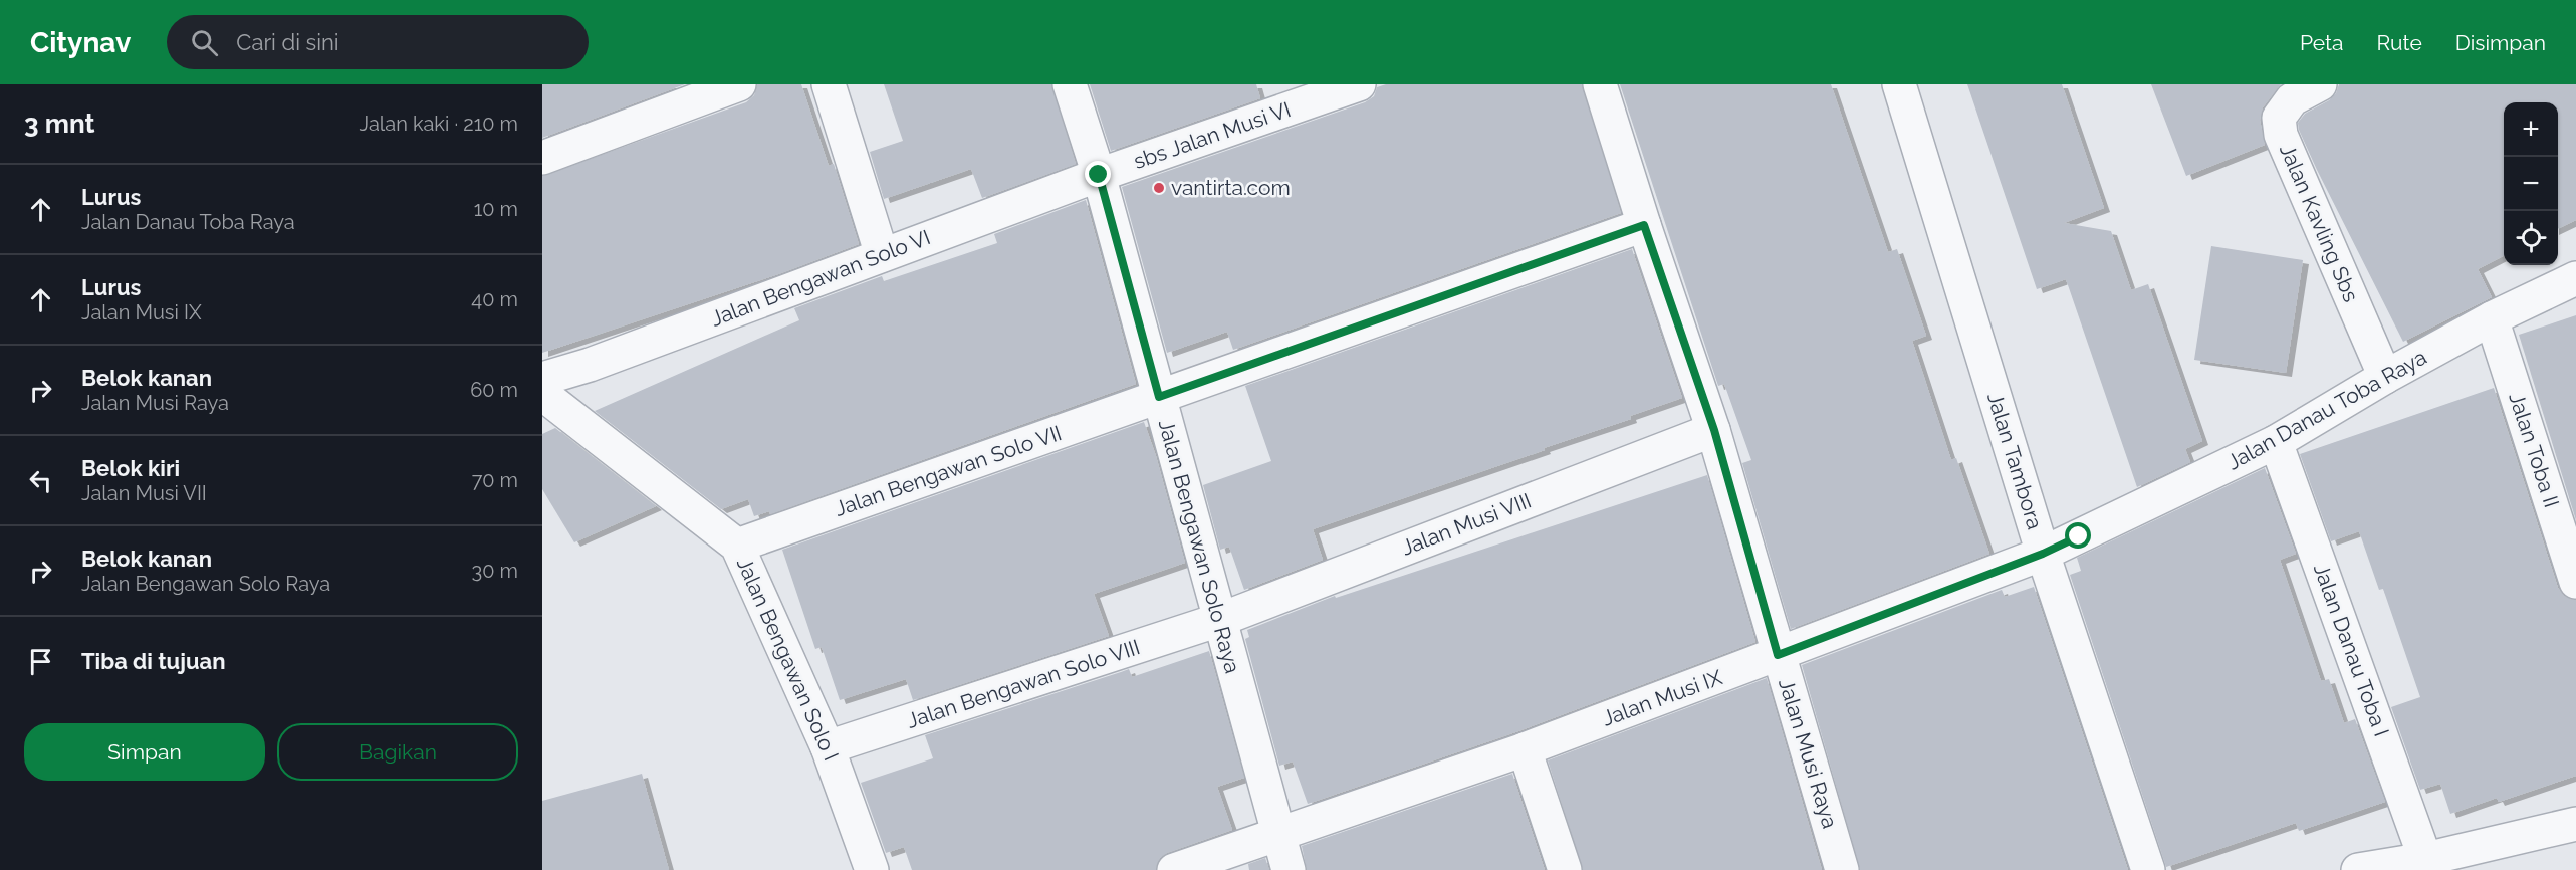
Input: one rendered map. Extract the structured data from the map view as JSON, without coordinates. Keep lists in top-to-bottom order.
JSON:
{
  "streets": {
    "street": [
      "sbs Jalan Musi VI",
      "Jalan Kavling Sbs",
      "Jalan Bengawan Solo VI",
      "Jalan Danau Toba Raya",
      "Jalan Toba II",
      "Jalan Tambora",
      "Jalan Bengawan Solo VII",
      "Jalan Musi VIII",
      "Jalan Bengawan Solo Raya",
      "Jalan Danau Toba I",
      "Jalan Bengawan Solo I",
      "Jalan Bengawan Solo VIII",
      "Jalan Musi IX",
      "Jalan Musi Raya"
    ]
  },
  "crossings": [
    ["sbs Jalan Musi VI", "Jalan Bengawan Solo VI"],
    ["sbs Jalan Musi VI", "Jalan Bengawan Solo Raya"],
    ["Jalan Kavling Sbs", "Jalan Danau Toba Raya"],
    ["Jalan Bengawan Solo VI", "Jalan Bengawan Solo Raya"],
    ["Jalan Bengawan Solo VI", "Jalan Bengawan Solo I"],
    ["Jalan Danau Toba Raya", "Jalan Toba II"],
    ["Jalan Danau Toba Raya", "Jalan Tambora"],
    ["Jalan Danau Toba Raya", "Jalan Danau Toba I"],
    ["Jalan Danau Toba Raya", "Jalan Musi IX"],
    ["Jalan Tambora", "Jalan Musi IX"],
    ["Jalan Bengawan Solo VII", "Jalan Bengawan Solo Raya"],
    ["Jalan Bengawan Solo VII", "Jalan Bengawan Solo I"],
    ["Jalan Bengawan Solo VII", "Jalan Musi Raya"],
    ["Jalan Musi VIII", "Jalan Bengawan Solo Raya"],
    ["Jalan Musi VIII", "Jalan Bengawan Solo VIII"],
    ["Jalan Musi VIII", "Jalan Musi Raya"],
    ["Jalan Bengawan Solo Raya", "Jalan Bengawan Solo VIII"],
    ["Jalan Bengawan Solo Raya", "Jalan Musi IX"],
    ["Jalan Bengawan Solo I", "Jalan Bengawan Solo VIII"],
    ["Jalan Musi IX", "Jalan Musi Raya"]
  ],
  "places": ["vantirta.com"],
  "page": {
    "header": "Citynav",
    "search": "Cari di sini",
    "nav": ["Peta", "Rute", "Disimpan"],
    "heading": ["3 mnt", "Jalan kaki · 210 m"],
    "map_buttons": ["+", "−"],
    "list": [
      ["Lurus", "Jalan Danau Toba Raya", "10 m"],
      ["Lurus", "Jalan Musi IX", "40 m"],
      ["Belok kanan", "Jalan Musi Raya", "60 m"],
      ["Belok kiri", "Jalan Musi VII", "70 m"],
      ["Belok kanan", "Jalan Bengawan Solo Raya", "30 m"],
      "Tiba di tujuan"
    ],
    "buttons": ["Simpan", "Bagikan"]
  }
}
